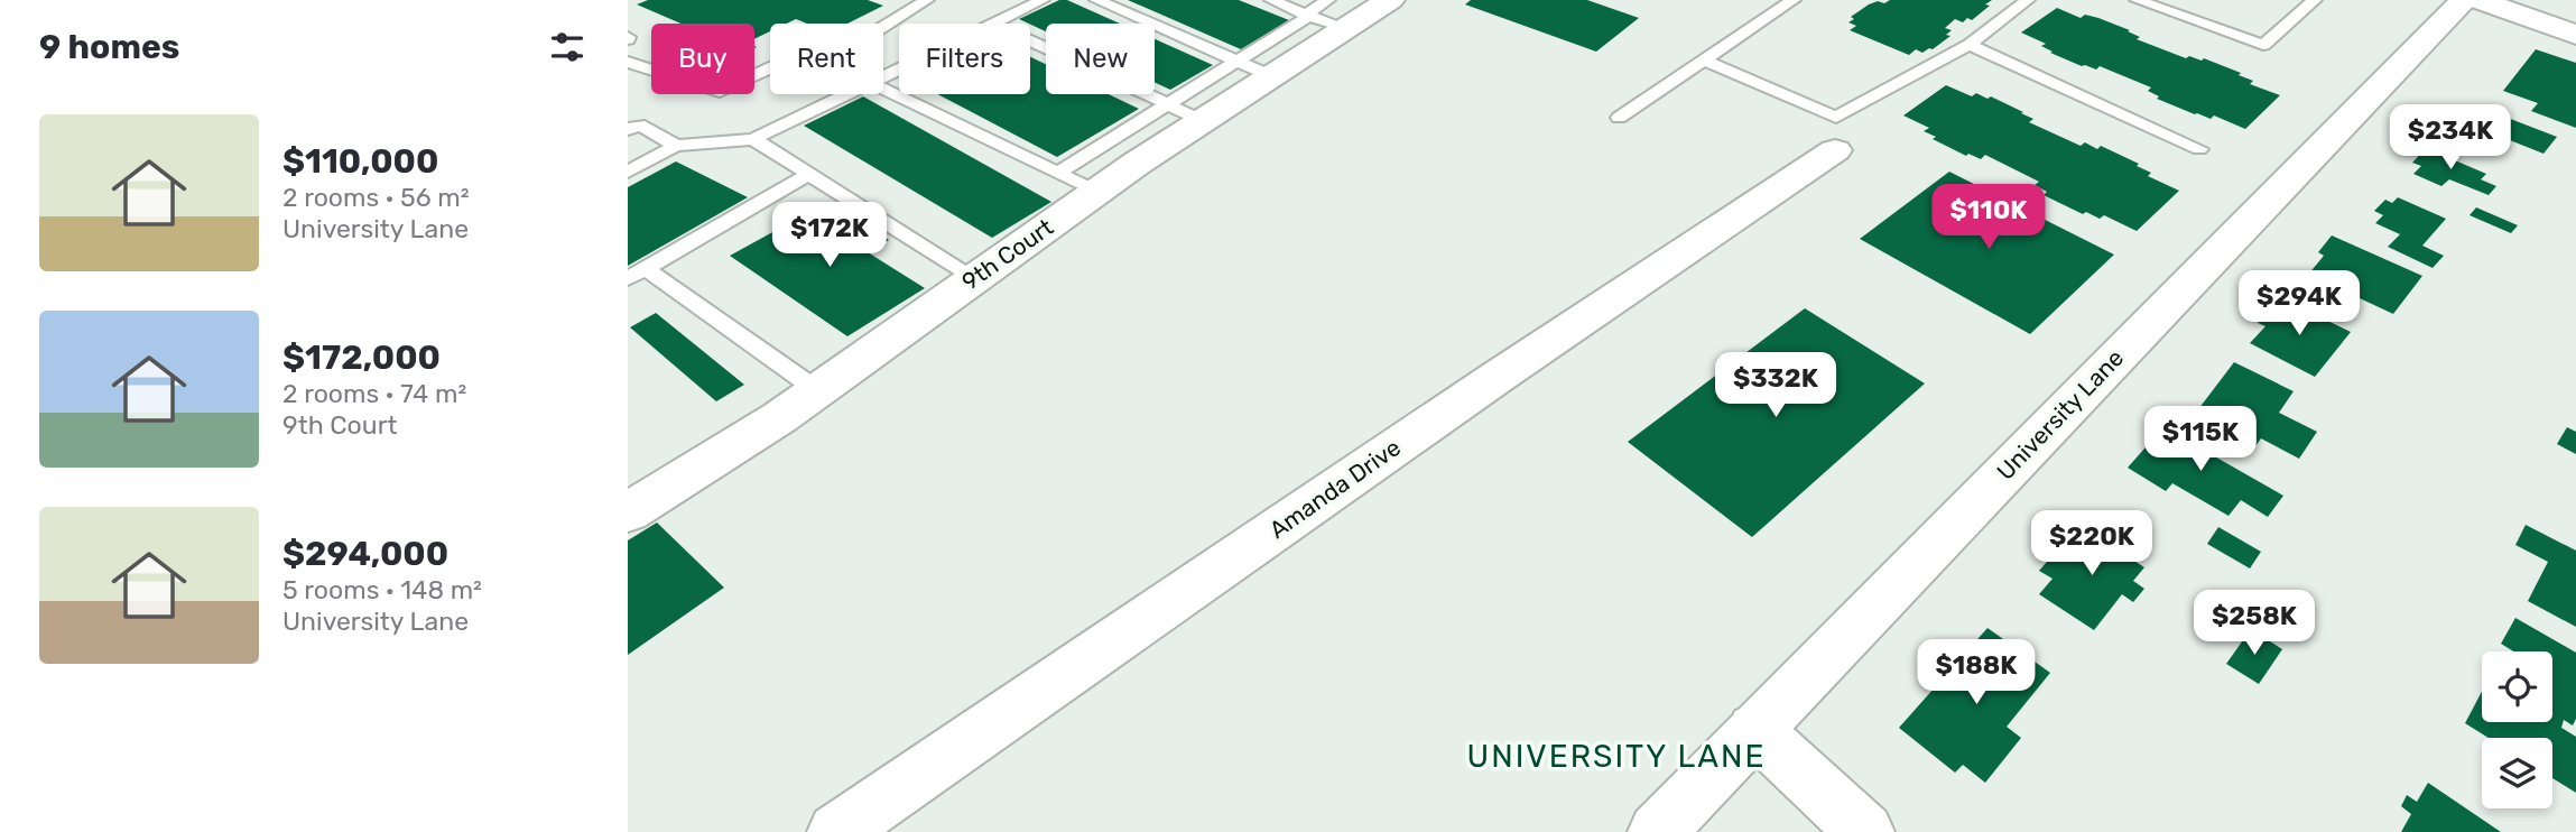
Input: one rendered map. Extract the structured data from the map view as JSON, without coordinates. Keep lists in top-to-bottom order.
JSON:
{
  "streets": {
    "street": ["9th Court", "University Lane", "Amanda Drive"]
  },
  "districts": ["UNIVERSITY LANE"],
  "page": {
    "heading": "9 homes",
    "chip": [
      "Buy",
      "Rent",
      "Filters",
      "New"
    ],
    "list": [
      {
        "name": "$110,000",
        "note": "2 rooms · 56 m² · University Lane"
      },
      {
        "name": "$172,000",
        "note": "2 rooms · 74 m² · 9th Court"
      },
      {
        "name": "$294,000",
        "note": "5 rooms · 148 m² · University Lane"
      }
    ],
    "price": [
      "$234K",
      "$110K",
      "$172K",
      "$294K",
      "$332K",
      "$115K",
      "$220K",
      "$258K",
      "$188K"
    ]
  }
}
